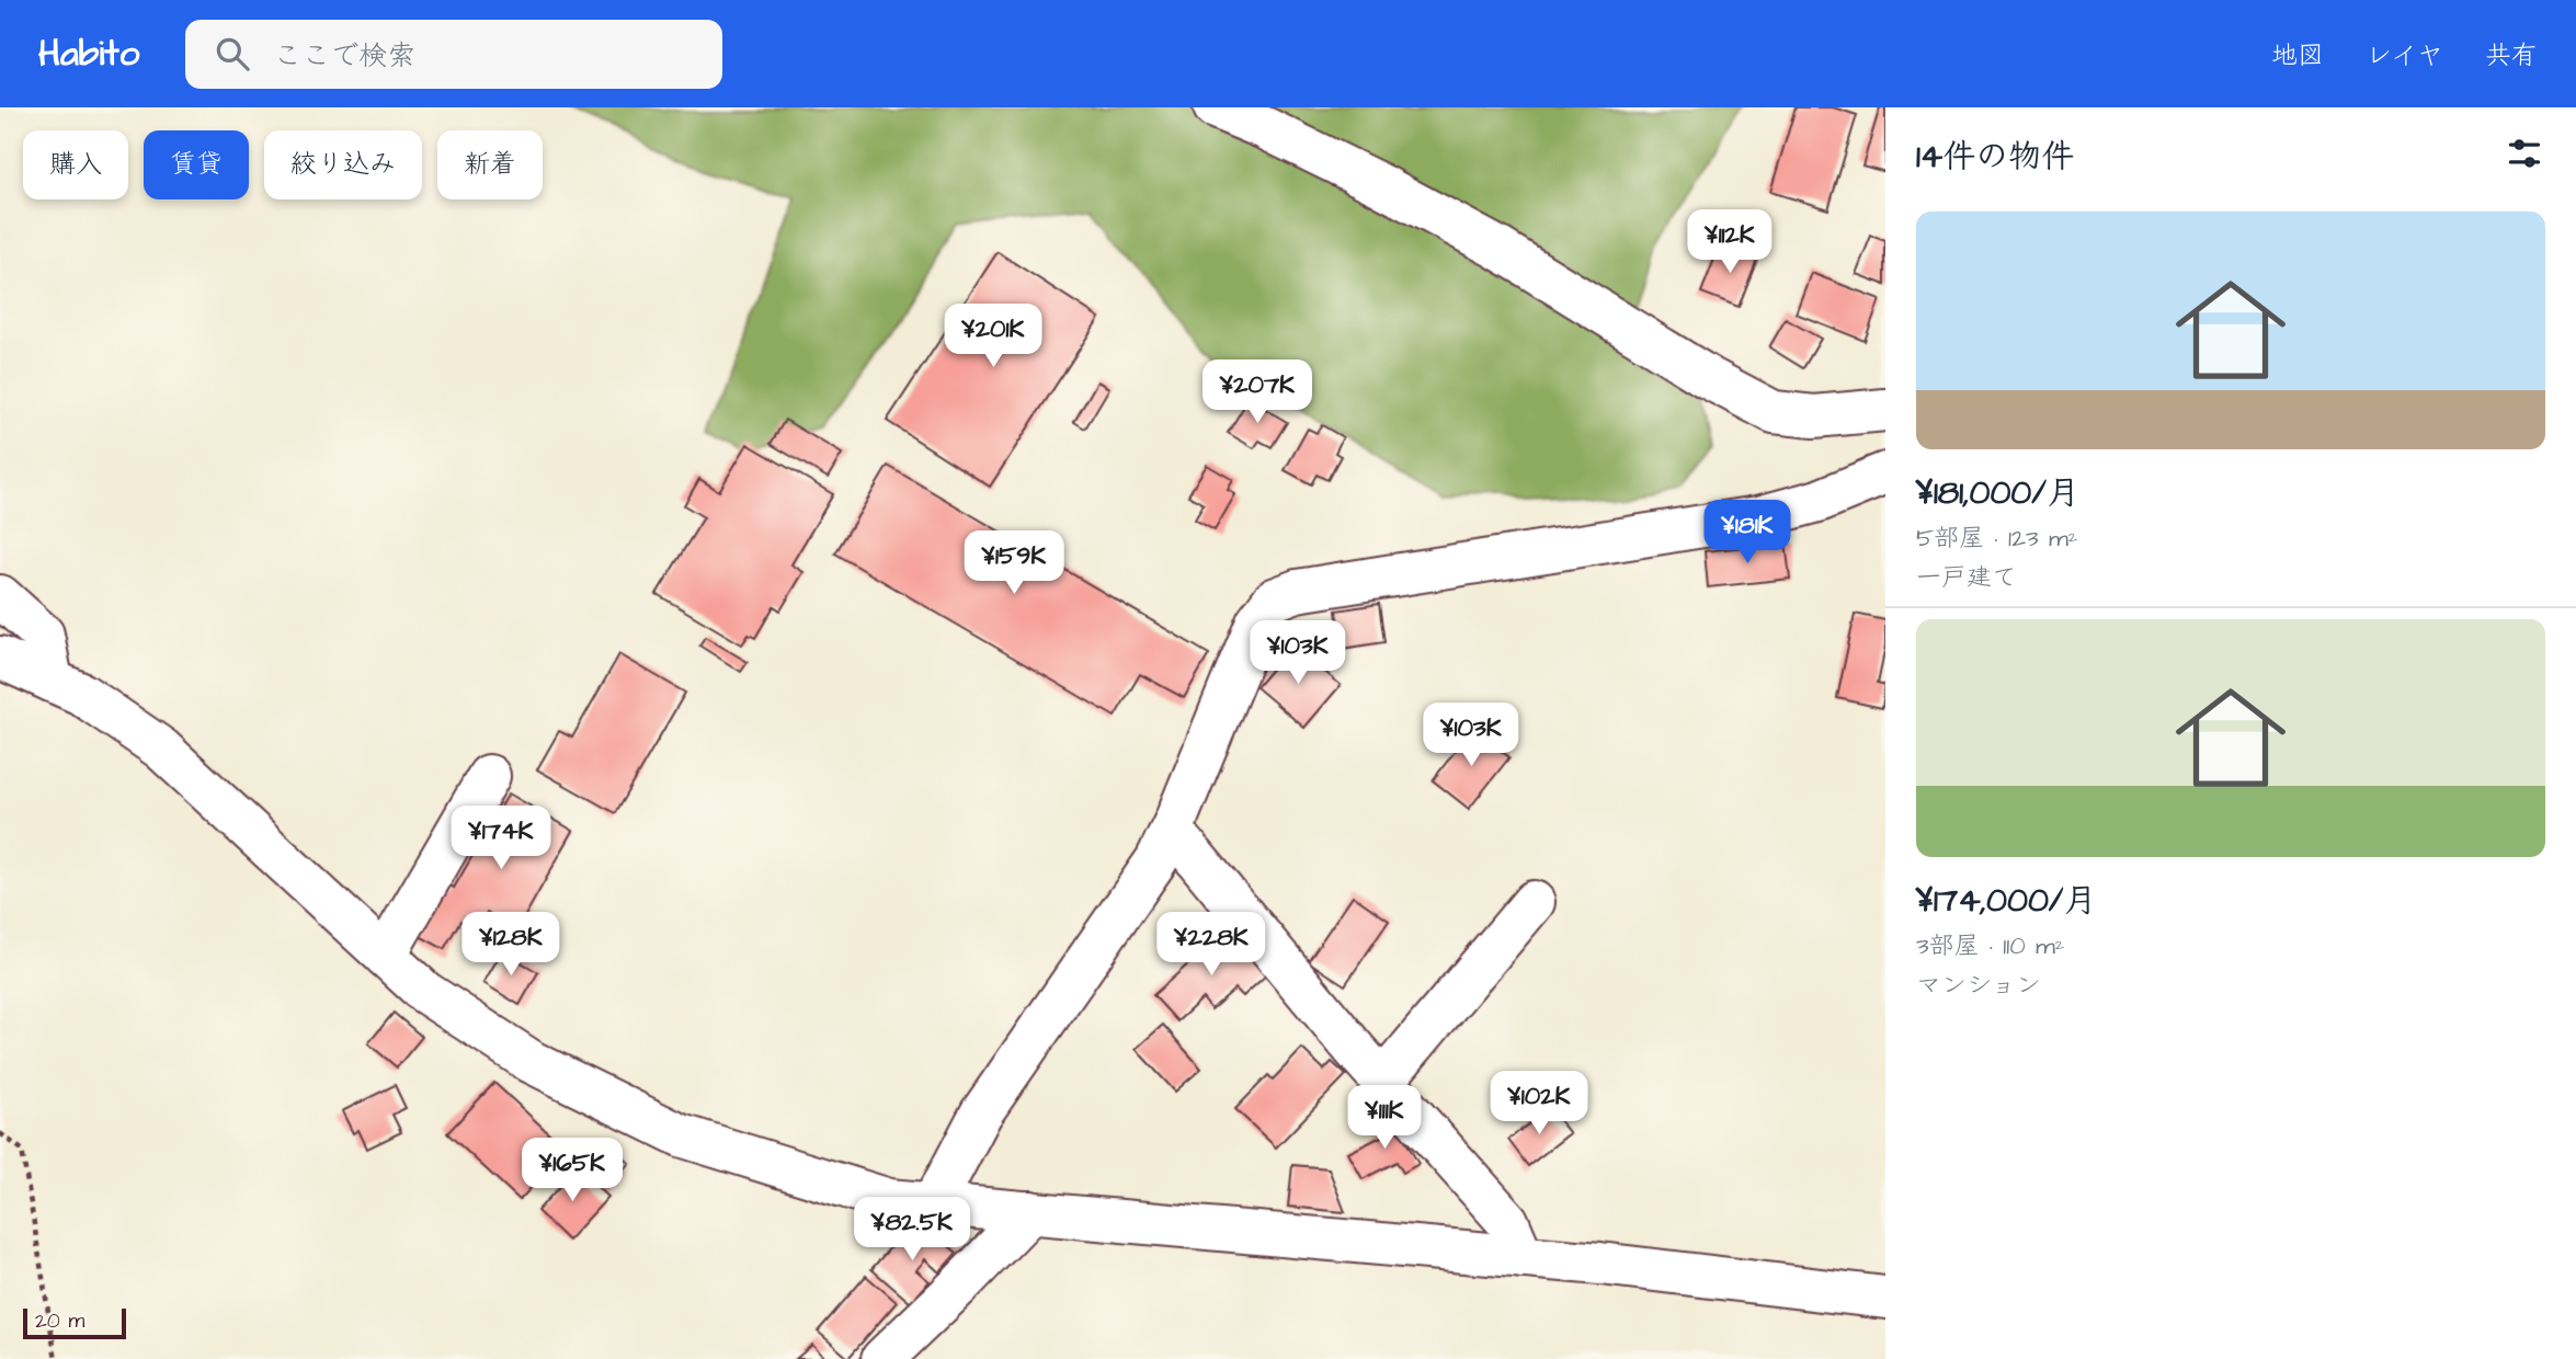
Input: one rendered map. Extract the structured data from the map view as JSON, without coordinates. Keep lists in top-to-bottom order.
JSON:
{
  "scale_bar": "20 m",
  "page": {
    "header": "Habito",
    "search": "ここで検索",
    "nav": ["地図", "レイヤ", "共有"],
    "heading": "14件の物件",
    "chip": [
      "購入",
      "賃貸",
      "絞り込み",
      "新着"
    ],
    "list": [
      {
        "name": "¥181,000/月",
        "note": "5部屋 · 123 m² · 一戸建て"
      },
      {
        "name": "¥174,000/月",
        "note": "3部屋 · 110 m² · マンション"
      }
    ],
    "price": [
      "¥112K",
      "¥201K",
      "¥207K",
      "¥181K",
      "¥159K",
      "¥103K",
      "¥103K",
      "¥174K",
      "¥128K",
      "¥228K",
      "¥102K",
      "¥111K",
      "¥165K",
      "¥82.5K"
    ],
    "scale": "20 m"
  }
}
